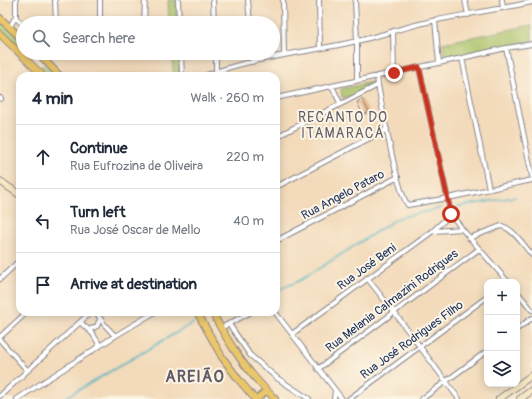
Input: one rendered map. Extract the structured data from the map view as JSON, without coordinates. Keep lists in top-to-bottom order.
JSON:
{
  "streets": {
    "street": [
      "Rua Angelo Pataro",
      "Rua José Beni",
      "Rua Melania Calmazini Rodrigues",
      "Rua José Rodrigues Filho"
    ]
  },
  "districts": ["RECANTO DO ITAMARACÁ", "AREIÃO"],
  "page": {
    "search": "Search here",
    "heading": ["4 min", "Walk · 260 m"],
    "list": [
      ["Continue", "Rua Eufrozina de Oliveira", "220 m"],
      ["Turn left", "Rua José Oscar de Mello", "40 m"],
      "Arrive at destination"
    ],
    "map_buttons": ["+", "−"]
  }
}
